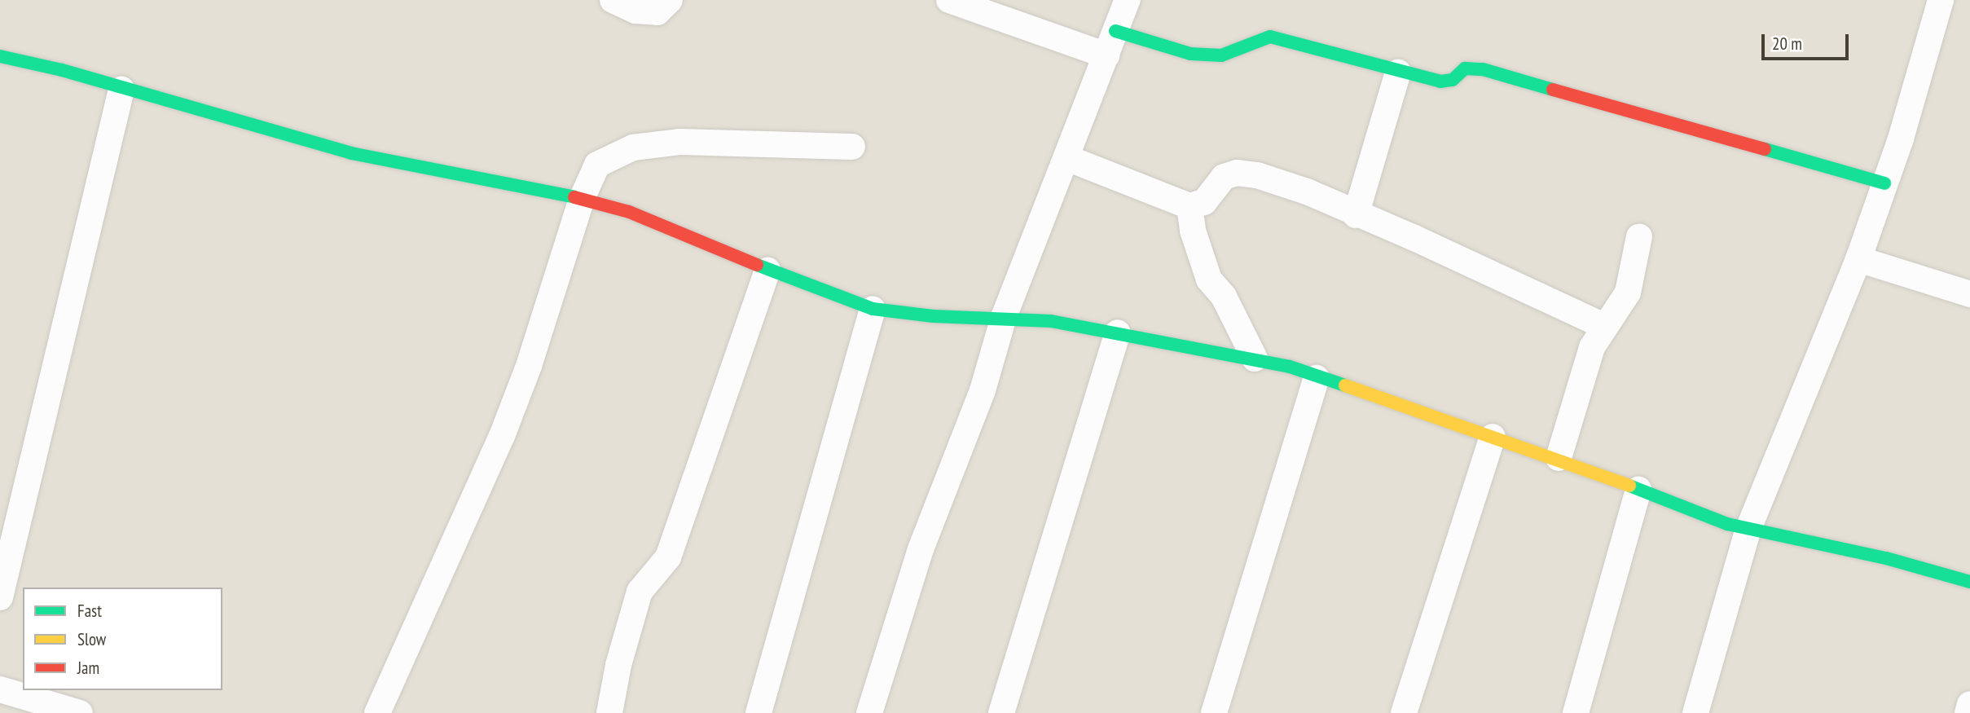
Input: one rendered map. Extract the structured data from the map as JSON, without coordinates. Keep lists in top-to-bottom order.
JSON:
{
  "legend": ["Fast", "Slow", "Jam"],
  "scale_bar": "20 m"
}
